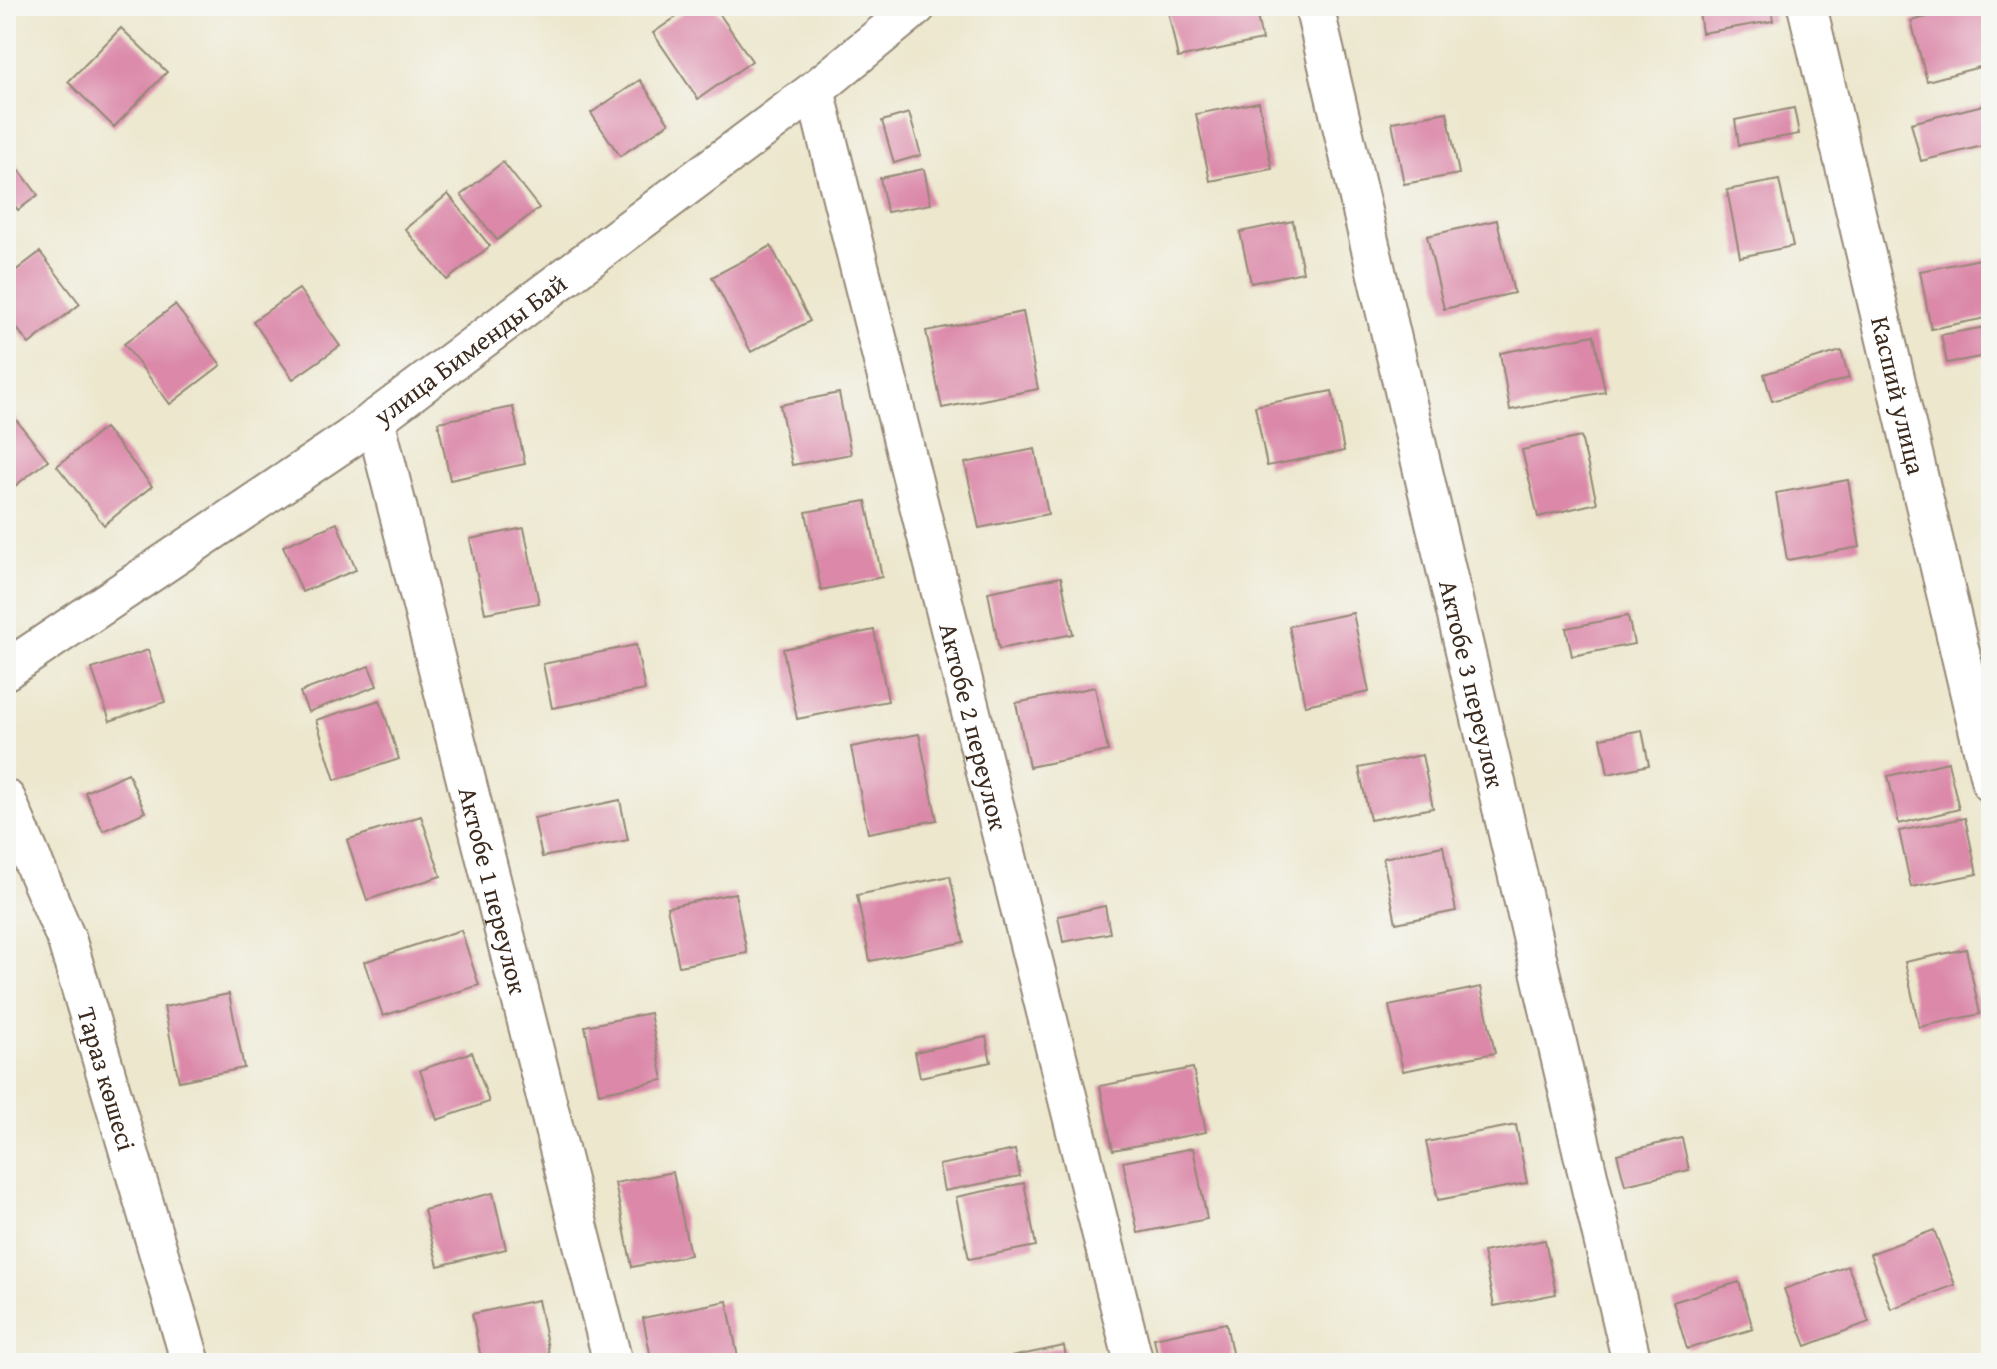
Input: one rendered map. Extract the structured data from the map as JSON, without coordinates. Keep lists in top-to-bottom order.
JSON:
{
  "streets": {
    "street": [
      "улица Бименды Бай",
      "Каспий улица",
      "Актобе 3 переулок",
      "Актобе 2 переулок",
      "Актобе 1 переулок",
      "Тараз көшесі"
    ]
  },
  "crossings": [
    ["улица Бименды Бай", "Актобе 2 переулок"],
    ["улица Бименды Бай", "Актобе 1 переулок"]
  ]
}
